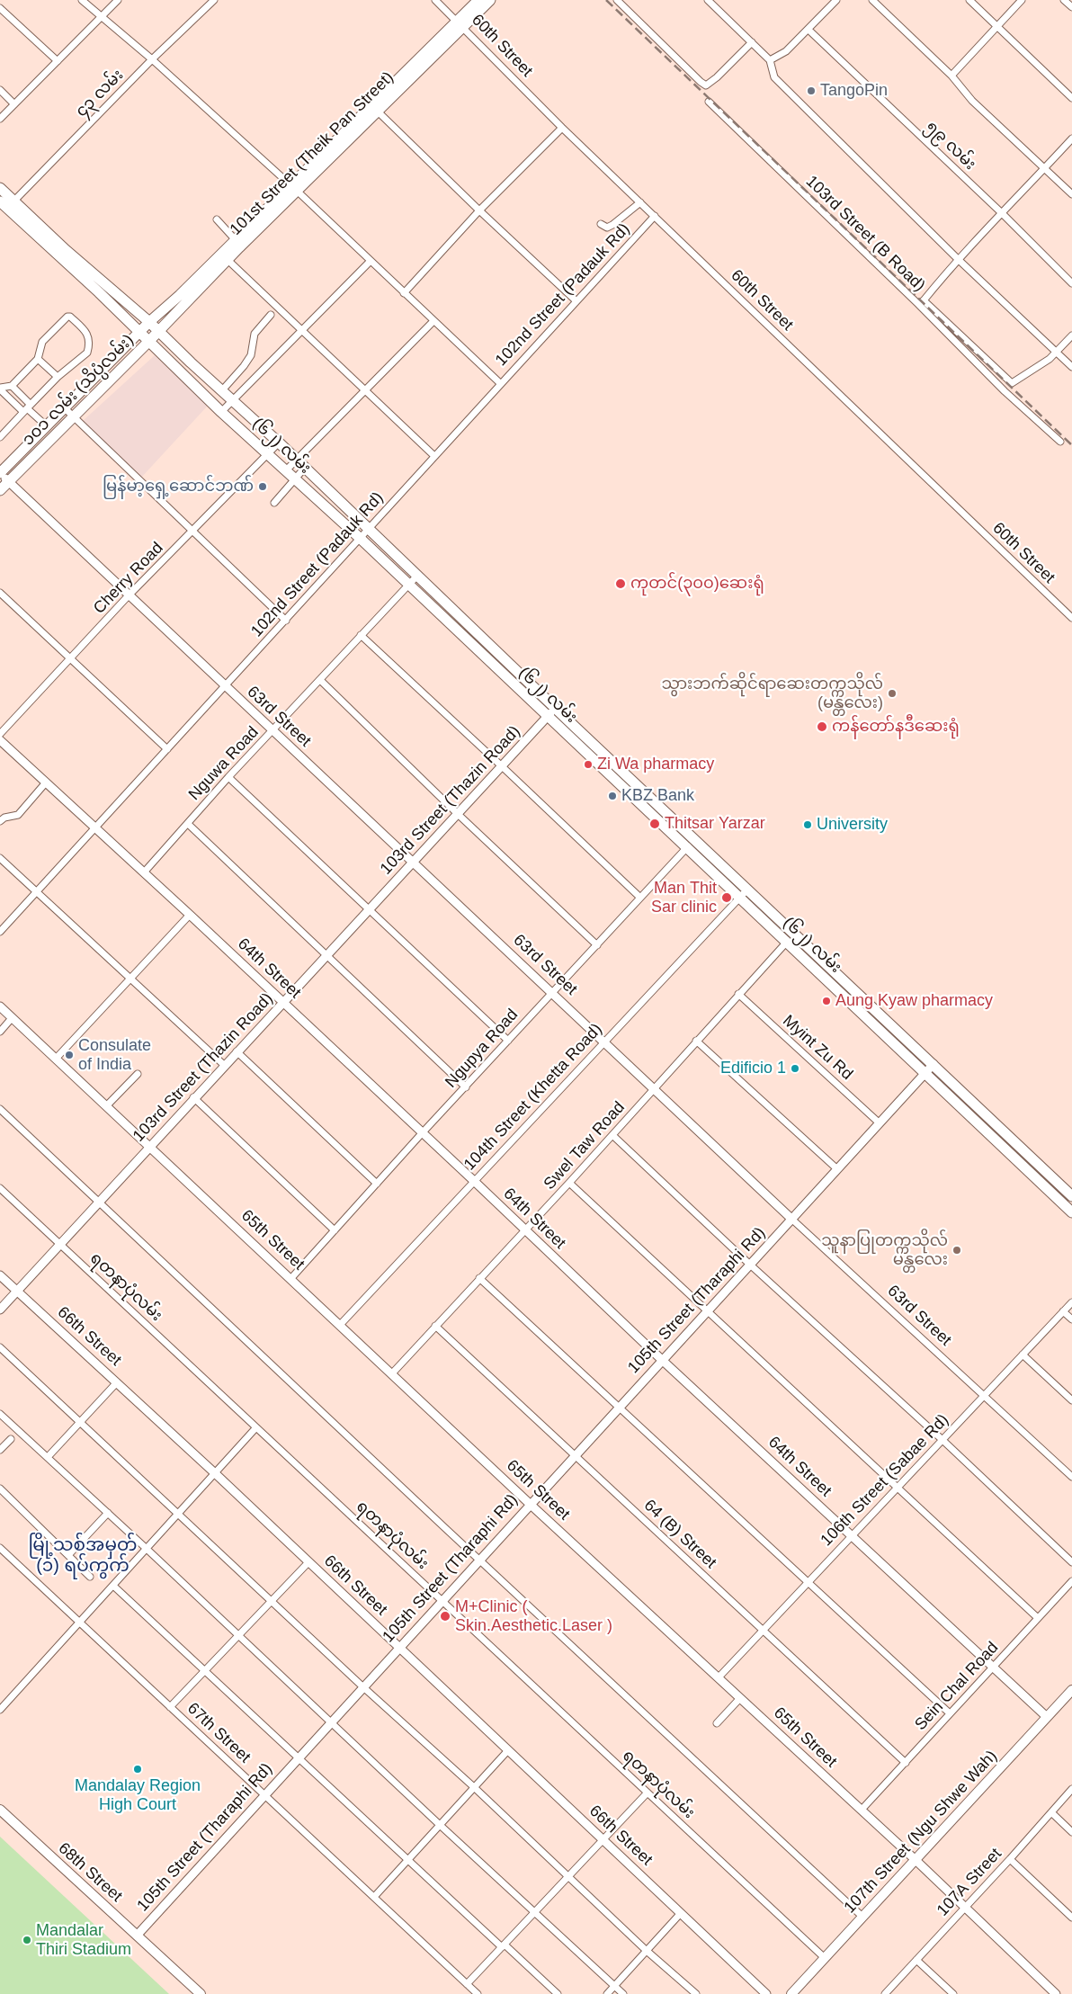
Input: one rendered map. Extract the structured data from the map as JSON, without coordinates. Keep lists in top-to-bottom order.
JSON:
{
  "streets": {
    "main road": [
      "101st Street (Theik Pan Street)",
      "၁၀၁ လမ်း (သိပ္ပံလမ်း)",
      "(၆၂) လမ်း",
      "107th Street (Ngu Shwe Wah)",
      "68th Street"
    ],
    "street": [
      "60th Street",
      "၄၃ လမ်း",
      "၅၉ လမ်း",
      "103rd Street (B Road)",
      "102nd Street (Padauk Rd)",
      "Cherry Road",
      "63rd Street",
      "Nguwa Road",
      "103rd Street (Thazin Road)",
      "64th Street",
      "Myint Zu Rd",
      "Ngupya Road",
      "104th Street (Khetta Road)",
      "Swel Taw Road",
      "65th Street",
      "ရတနာပုံလမ်း",
      "105th Street (Tharaphi Rd)",
      "66th Street",
      "106th Street (Sabae Rd)",
      "64 (B) Street",
      "Sein Chal Road",
      "67th Street",
      "107A Street"
    ]
  },
  "crossings": [
    ["60th Street", "101st Street (Theik Pan Street)"],
    ["60th Street", "102nd Street (Padauk Rd)"],
    ["၄၃ လမ်း", "(၆၂) လမ်း"],
    ["၅၉ လမ်း", "103rd Street (B Road)"],
    ["101st Street (Theik Pan Street)", "၁၀၁ လမ်း (သိပ္ပံလမ်း)"],
    ["101st Street (Theik Pan Street)", "(၆၂) လမ်း"],
    ["102nd Street (Padauk Rd)", "(၆၂) လမ်း"],
    ["102nd Street (Padauk Rd)", "63rd Street"],
    ["102nd Street (Padauk Rd)", "64th Street"],
    ["၁၀၁ လမ်း (သိပ္ပံလမ်း)", "(၆၂) လမ်း"],
    ["၁၀၁ လမ်း (သိပ္ပံလမ်း)", "63rd Street"],
    ["(၆၂) လမ်း", "Cherry Road"],
    ["(၆၂) လမ်း", "Nguwa Road"],
    ["(၆၂) လမ်း", "103rd Street (Thazin Road)"],
    ["(၆၂) လမ်း", "Ngupya Road"],
    ["(၆၂) လမ်း", "104th Street (Khetta Road)"],
    ["(၆၂) လမ်း", "Swel Taw Road"],
    ["(၆၂) လမ်း", "105th Street (Tharaphi Rd)"],
    ["Cherry Road", "63rd Street"],
    ["63rd Street", "Nguwa Road"],
    ["63rd Street", "103rd Street (Thazin Road)"],
    ["63rd Street", "Ngupya Road"],
    ["63rd Street", "104th Street (Khetta Road)"],
    ["63rd Street", "Swel Taw Road"],
    ["63rd Street", "105th Street (Tharaphi Rd)"],
    ["63rd Street", "106th Street (Sabae Rd)"],
    ["Nguwa Road", "64th Street"],
    ["103rd Street (Thazin Road)", "64th Street"],
    ["103rd Street (Thazin Road)", "65th Street"],
    ["103rd Street (Thazin Road)", "ရတနာပုံလမ်း"],
    ["103rd Street (Thazin Road)", "66th Street"],
    ["64th Street", "Ngupya Road"],
    ["64th Street", "104th Street (Khetta Road)"],
    ["64th Street", "Swel Taw Road"],
    ["64th Street", "105th Street (Tharaphi Rd)"],
    ["64th Street", "106th Street (Sabae Rd)"],
    ["64th Street", "Sein Chal Road"],
    ["64th Street", "107th Street (Ngu Shwe Wah)"],
    ["Myint Zu Rd", "Swel Taw Road"],
    ["Myint Zu Rd", "105th Street (Tharaphi Rd)"],
    ["Ngupya Road", "65th Street"],
    ["104th Street (Khetta Road)", "65th Street"],
    ["Swel Taw Road", "65th Street"],
    ["Swel Taw Road", "64 (B) Street"],
    ["65th Street", "105th Street (Tharaphi Rd)"],
    ["65th Street", "106th Street (Sabae Rd)"],
    ["65th Street", "Sein Chal Road"],
    ["65th Street", "107th Street (Ngu Shwe Wah)"],
    ["65th Street", "107A Street"],
    ["ရတနာပုံလမ်း", "105th Street (Tharaphi Rd)"],
    ["ရတနာပုံလမ်း", "107th Street (Ngu Shwe Wah)"],
    ["105th Street (Tharaphi Rd)", "66th Street"],
    ["105th Street (Tharaphi Rd)", "64 (B) Street"],
    ["105th Street (Tharaphi Rd)", "67th Street"],
    ["105th Street (Tharaphi Rd)", "68th Street"],
    ["106th Street (Sabae Rd)", "64 (B) Street"],
    ["64 (B) Street", "Sein Chal Road"]
  ],
  "districts": ["မြို့သစ်အမှတ် (၁) ရပ်ကွက်"],
  "places": [
    "TangoPin",
    "မြန်မာ့ရှေ့ဆောင်ဘဏ်",
    "ကုတင်(၃၀၀)ဆေးရုံ",
    "သွားဘက်ဆိုင်ရာဆေးတက္ကသိုလ် (မန္တလေး)",
    "ကန်တော်နဒီဆေးရုံ",
    "Zi Wa pharmacy",
    "KBZ Bank",
    "Thitsar Yarzar",
    "University",
    "Man Thit Sar clinic",
    "Aung Kyaw pharmacy",
    "Consulate of India",
    "Edificio 1",
    "သူနာပြုတက္ကသိုလ် မန္တလေး",
    "M+Clinic ( Skin.Aesthetic.Laser )",
    "Mandalay Region High Court",
    "Mandalar Thiri Stadium"
  ]
}
